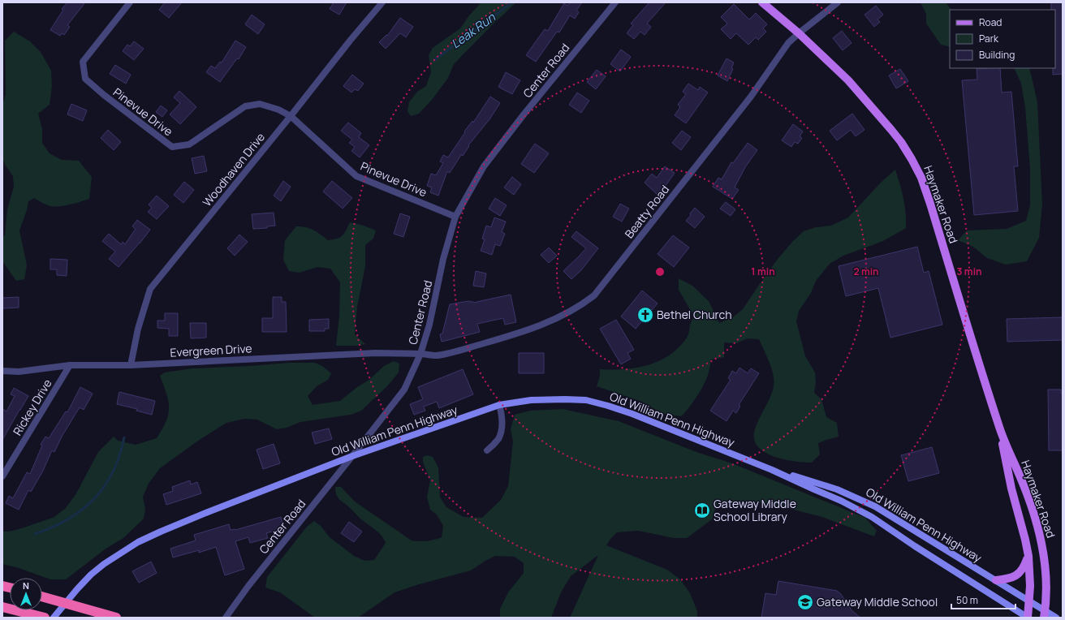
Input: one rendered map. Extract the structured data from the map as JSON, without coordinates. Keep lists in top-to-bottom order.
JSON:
{
  "streets": {
    "main road": ["Haymaker Road", "Old William Penn Highway"],
    "street": [
      "Center Road",
      "Pinevue Drive",
      "Woodhaven Drive",
      "Beatty Road",
      "Evergreen Drive",
      "Rickey Drive"
    ]
  },
  "crossings": [
    ["Center Road", "Pinevue Drive"],
    ["Center Road", "Beatty Road"],
    ["Center Road", "Evergreen Drive"],
    ["Center Road", "Old William Penn Highway"],
    ["Pinevue Drive", "Woodhaven Drive"],
    ["Woodhaven Drive", "Evergreen Drive"],
    ["Haymaker Road", "Beatty Road"],
    ["Haymaker Road", "Old William Penn Highway"],
    ["Beatty Road", "Evergreen Drive"],
    ["Evergreen Drive", "Rickey Drive"]
  ],
  "water": ["Leak Run"],
  "places": {
    "church": ["Bethel Church"],
    "library": ["Gateway Middle School Library"],
    "school or university": ["Gateway Middle School"]
  },
  "legend": ["Road", "Park", "Building"],
  "scale_bar": "50 m",
  "north": "top",
  "rings": ["1 min", "2 min", "3 min"]
}
